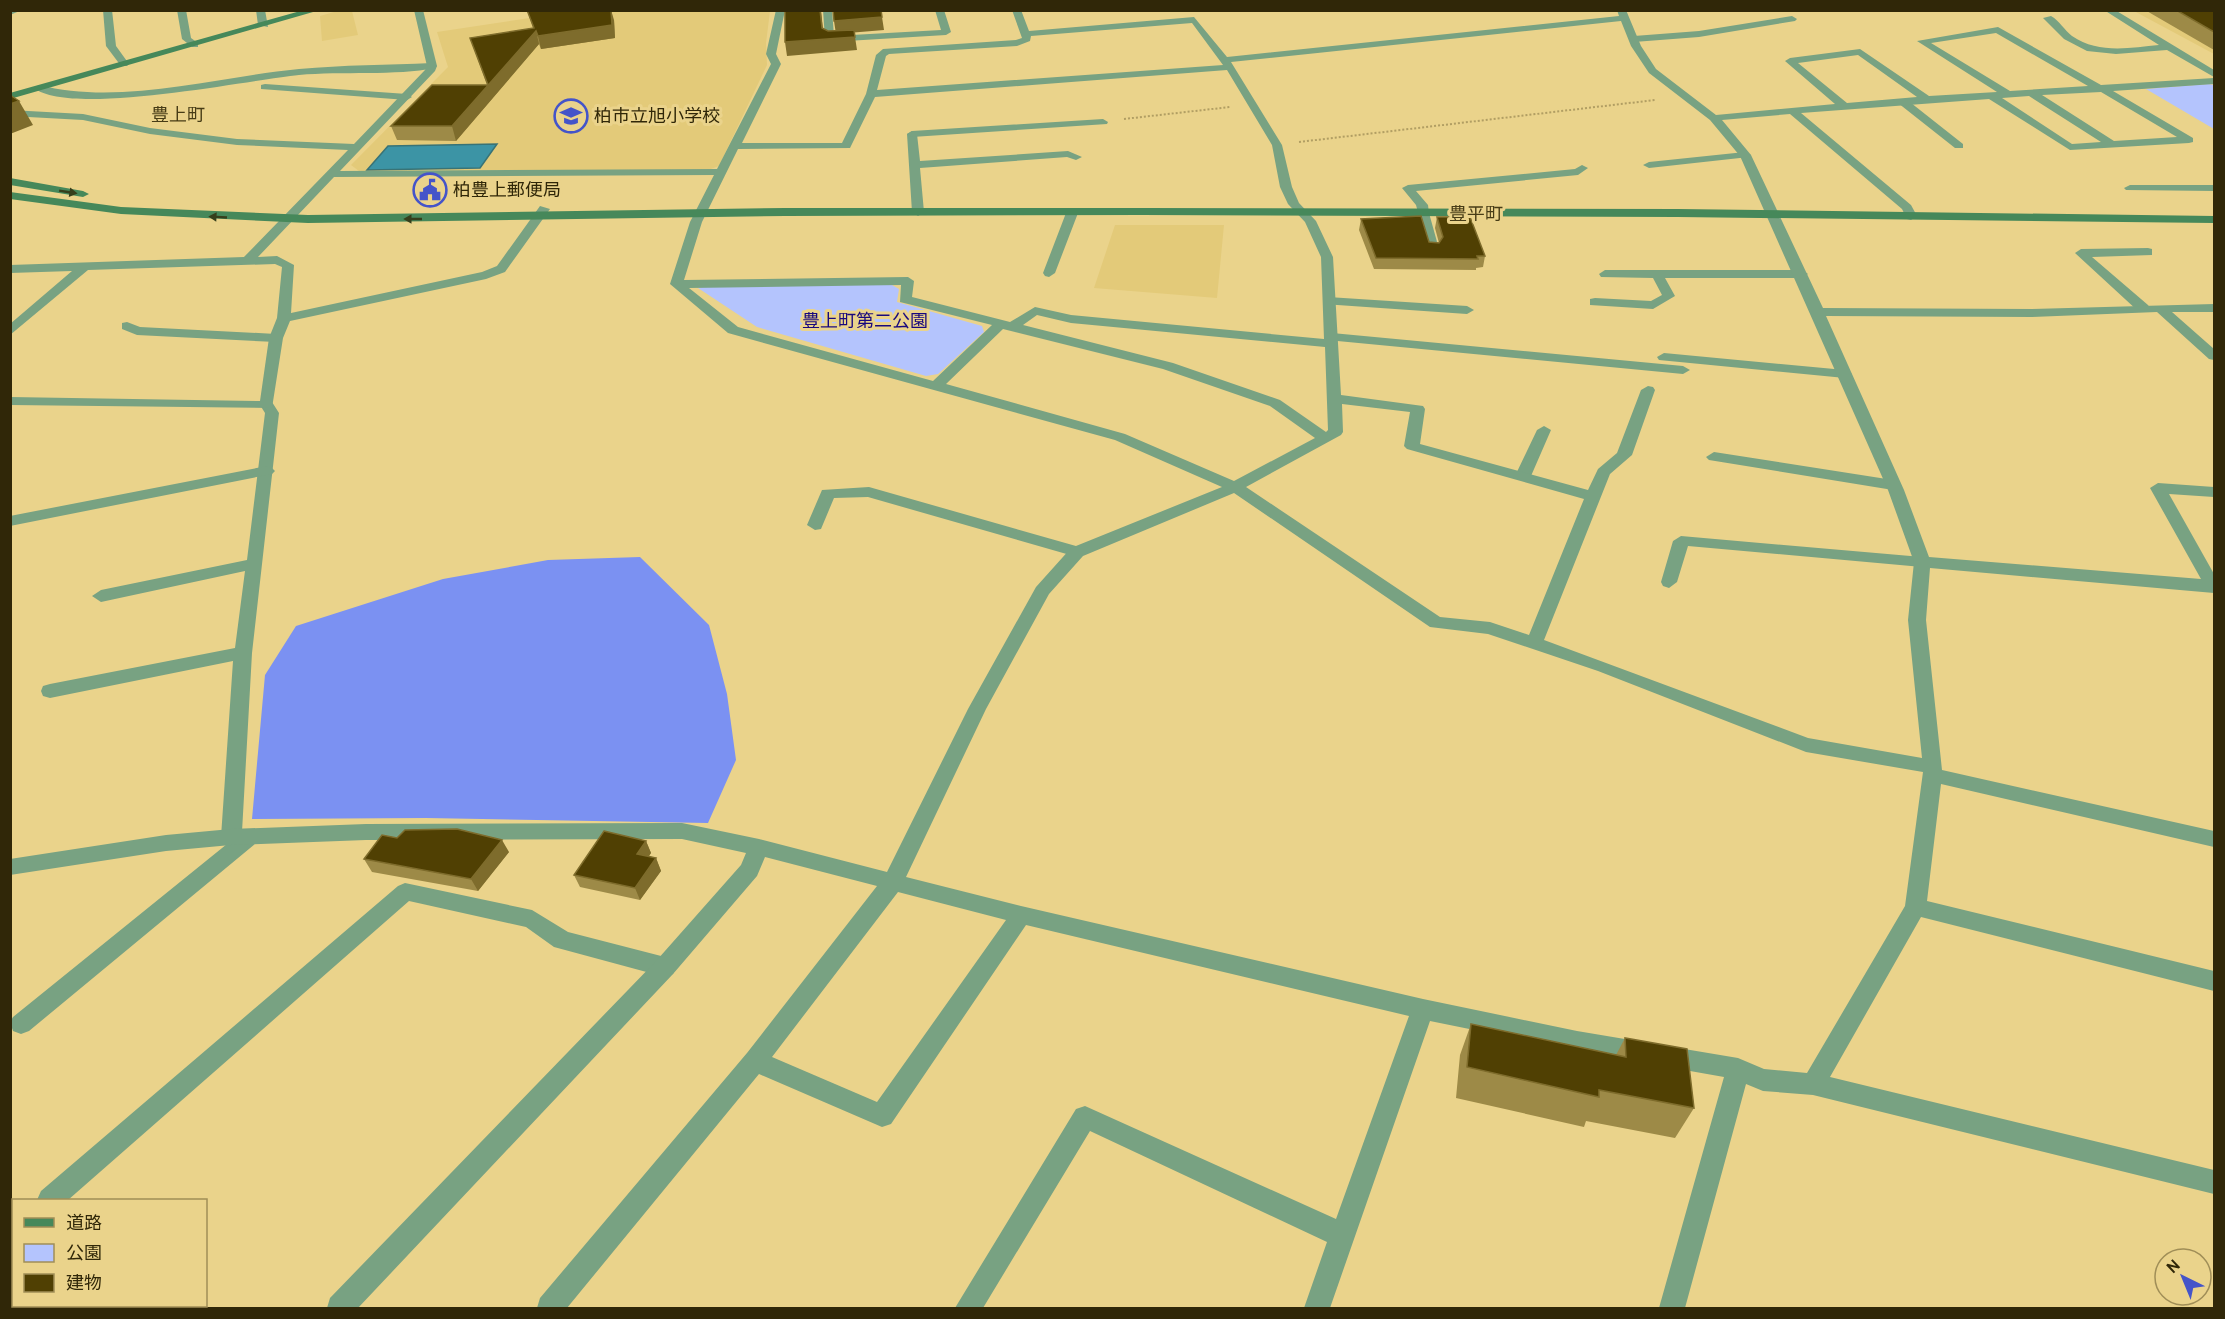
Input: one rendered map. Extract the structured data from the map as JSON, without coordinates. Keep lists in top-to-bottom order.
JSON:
{
  "districts": ["豊上町", "豊平町"],
  "parks": ["豊上町第二公園"],
  "places": {
    "school or university": ["柏市立旭小学校"],
    "public building": ["柏豊上郵便局"]
  },
  "legend": ["道路", "公園", "建物"],
  "north": "top left"
}
